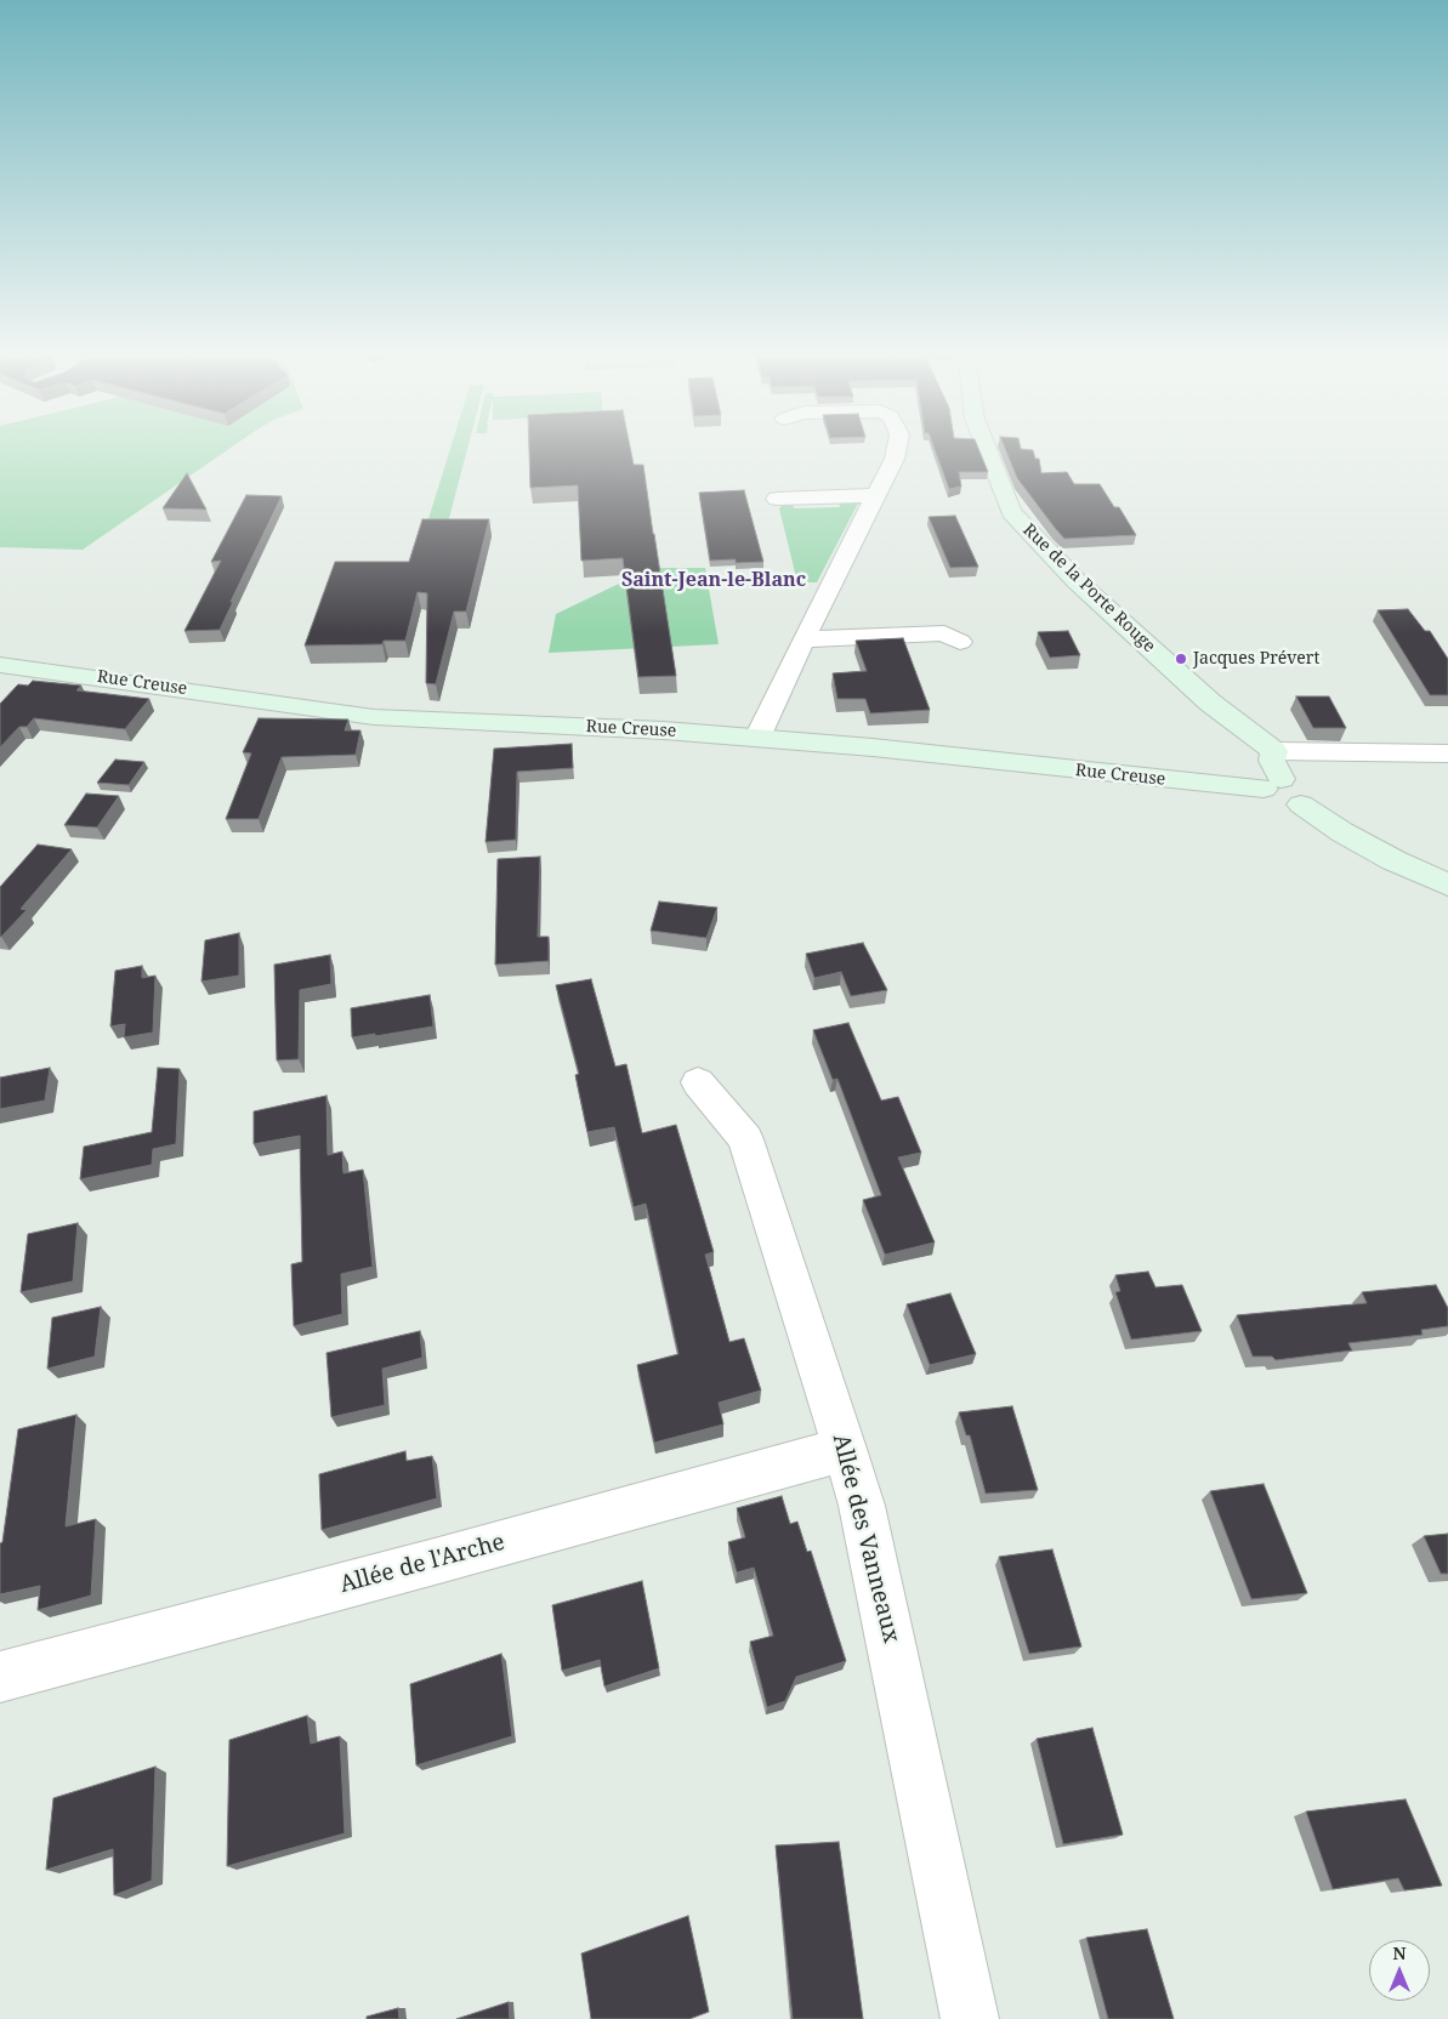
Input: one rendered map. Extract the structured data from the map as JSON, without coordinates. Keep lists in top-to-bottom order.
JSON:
{
  "streets": {
    "street": [
      "Rue de la Porte Rouge",
      "Rue Creuse",
      "Allée des Vanneaux",
      "Allée de l'Arche"
    ]
  },
  "crossings": [
    ["Allée des Vanneaux", "Allée de l'Arche"]
  ],
  "districts": ["Saint-Jean-le-Blanc"],
  "places": ["Jacques Prévert"],
  "north": "top"
}
